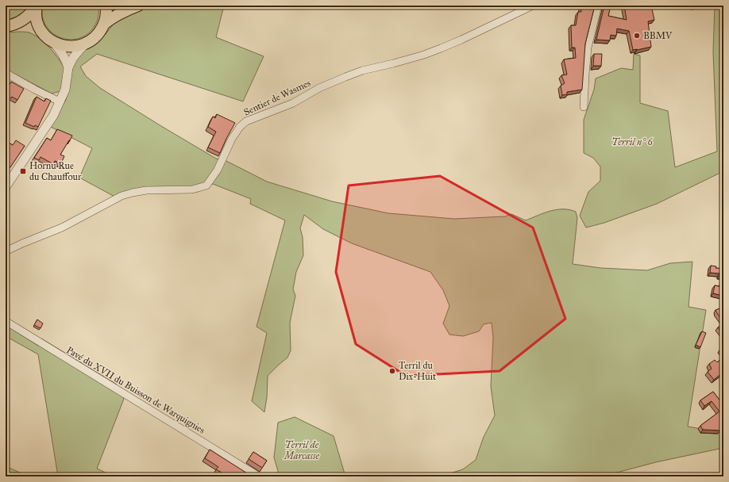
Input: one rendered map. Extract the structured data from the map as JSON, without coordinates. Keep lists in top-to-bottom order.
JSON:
{
  "streets": {
    "street": ["Sentier de Wasmes", "Pavé du XVII du Buisson de Warquignies"]
  },
  "parks": ["Terril n° 6", "Terril de Marcasse"],
  "places": {
    "other": ["BBMV", "Terril du Dix-Huit"],
    "transit": ["Hornu Rue du Chauffour"]
  }
}
